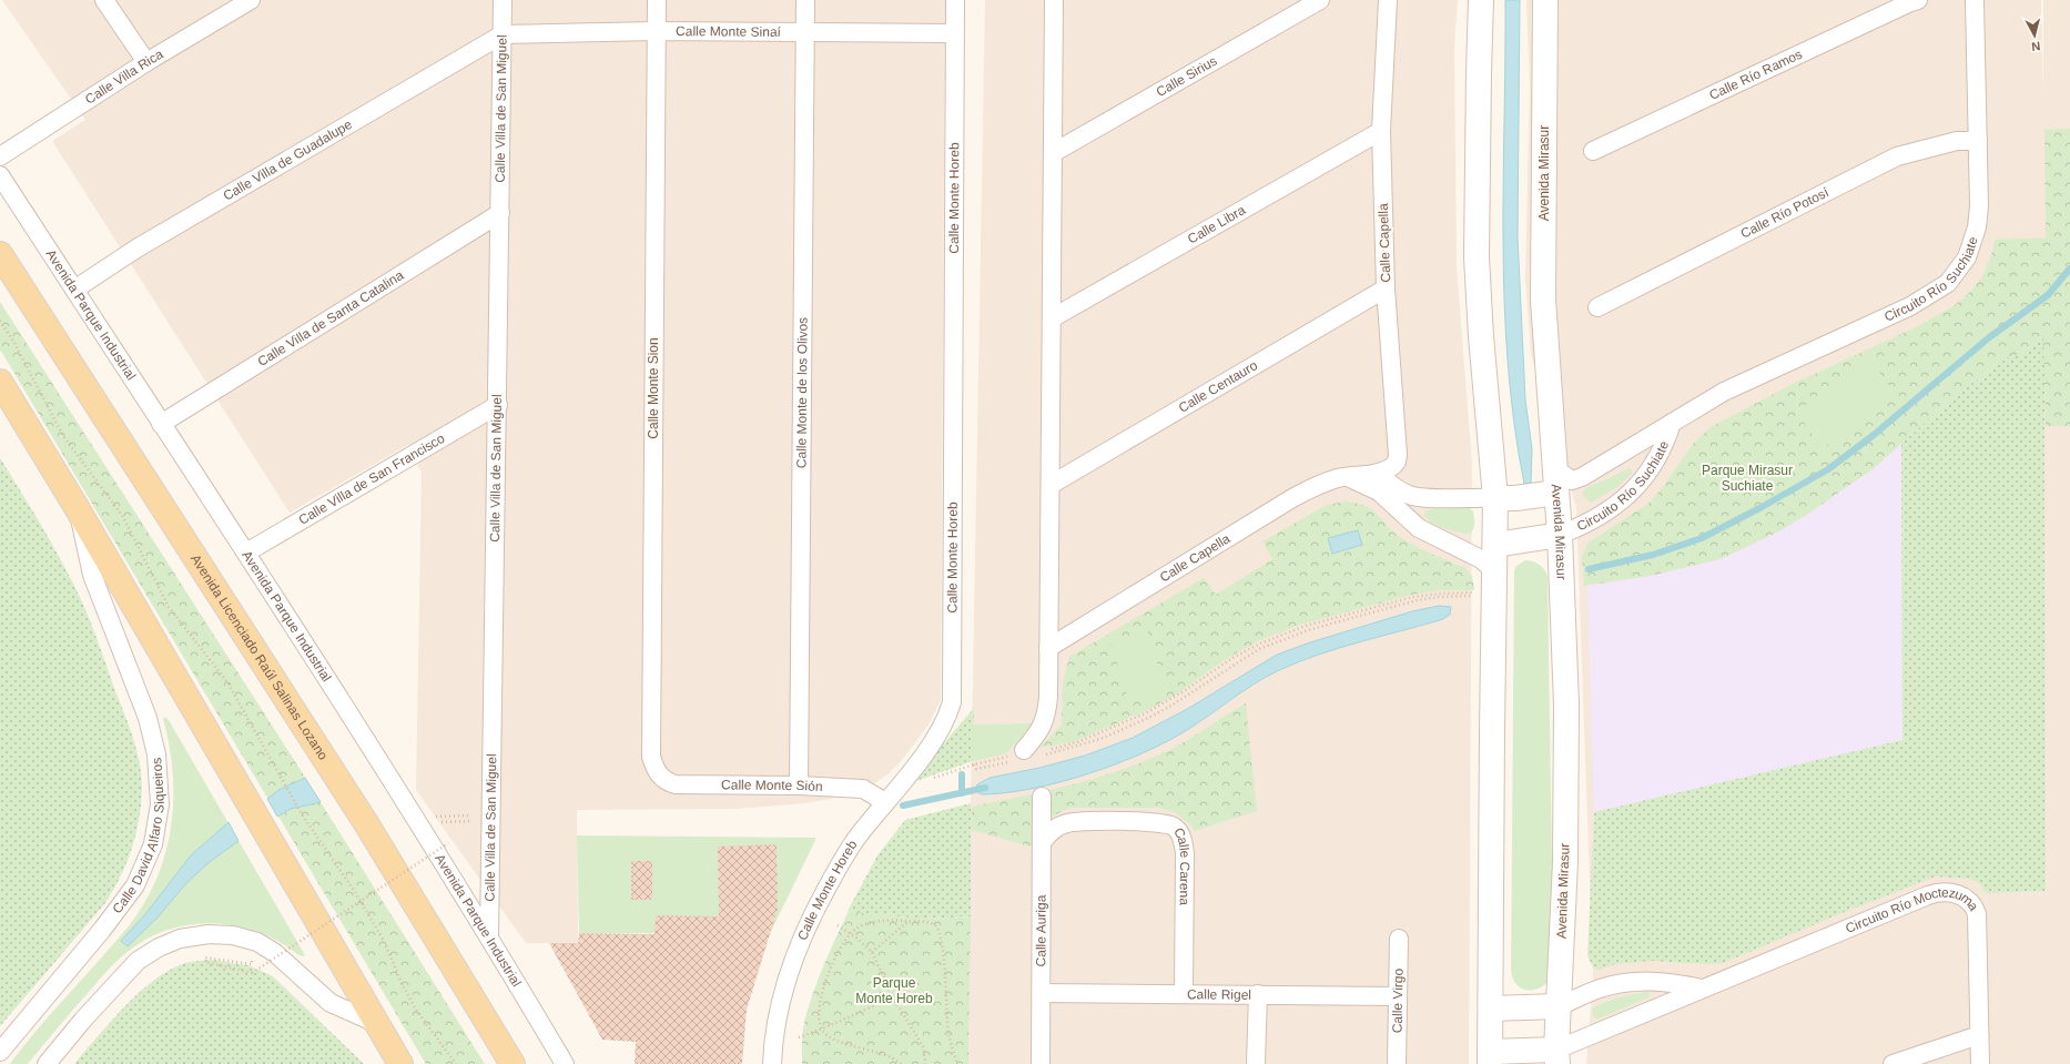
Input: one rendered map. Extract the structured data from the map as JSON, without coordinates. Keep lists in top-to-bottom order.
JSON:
{
  "streets": {
    "main road": ["Avenida Licenciado Raúl Salinas Lozano"],
    "street": [
      "Calle Monte Sinaí",
      "Calle Río Ramos",
      "Calle Villa Rica",
      "Calle Sirius",
      "Calle Villa de San Miguel",
      "Calle Villa de Guadalupe",
      "Avenida Mirasur",
      "Calle Monte Horeb",
      "Calle Río Potosí",
      "Calle Libra",
      "Calle Capella",
      "Circuito Río Suchiate",
      "Avenida Parque Industrial",
      "Calle Villa de Santa Catalina",
      "Calle Centauro",
      "Calle Monte Sion",
      "Calle Monte de los Olivos",
      "Calle Villa de San Francisco",
      "Calle Monte Sión",
      "Calle David Alfaro Siqueiros",
      "Calle Carena",
      "Circuito Río Moctezuma",
      "Calle Auriga",
      "Calle Rigel",
      "Calle Virgo"
    ]
  },
  "crossings": [
    ["Calle Monte Sinaí", "Calle Villa de San Miguel"],
    ["Calle Monte Sinaí", "Calle Villa de Guadalupe"],
    ["Calle Monte Sinaí", "Calle Monte Horeb"],
    ["Calle Monte Sinaí", "Calle Monte Sion"],
    ["Calle Monte Sinaí", "Calle Monte de los Olivos"],
    ["Calle Villa de San Miguel", "Calle Villa de Guadalupe"],
    ["Calle Villa de San Miguel", "Avenida Parque Industrial"],
    ["Calle Villa de San Miguel", "Calle Villa de Santa Catalina"],
    ["Calle Villa de San Miguel", "Calle Villa de San Francisco"],
    ["Calle Villa de Guadalupe", "Avenida Parque Industrial"],
    ["Avenida Mirasur", "Circuito Río Suchiate"],
    ["Avenida Mirasur", "Circuito Río Moctezuma"],
    ["Calle Monte Horeb", "Calle Monte Sión"],
    ["Calle Río Potosí", "Circuito Río Suchiate"],
    ["Calle Libra", "Calle Capella"],
    ["Calle Capella", "Calle Centauro"],
    ["Avenida Parque Industrial", "Calle Villa de Santa Catalina"],
    ["Avenida Parque Industrial", "Calle Villa de San Francisco"],
    ["Calle Monte Sion", "Calle Monte Sión"],
    ["Calle Monte de los Olivos", "Calle Monte Sión"],
    ["Calle Carena", "Calle Auriga"],
    ["Calle Carena", "Calle Rigel"],
    ["Calle Auriga", "Calle Rigel"],
    ["Calle Rigel", "Calle Virgo"]
  ],
  "parks": ["Parque Mirasur Suchiate", "Parque Monte Horeb"],
  "north": "bottom"
}
